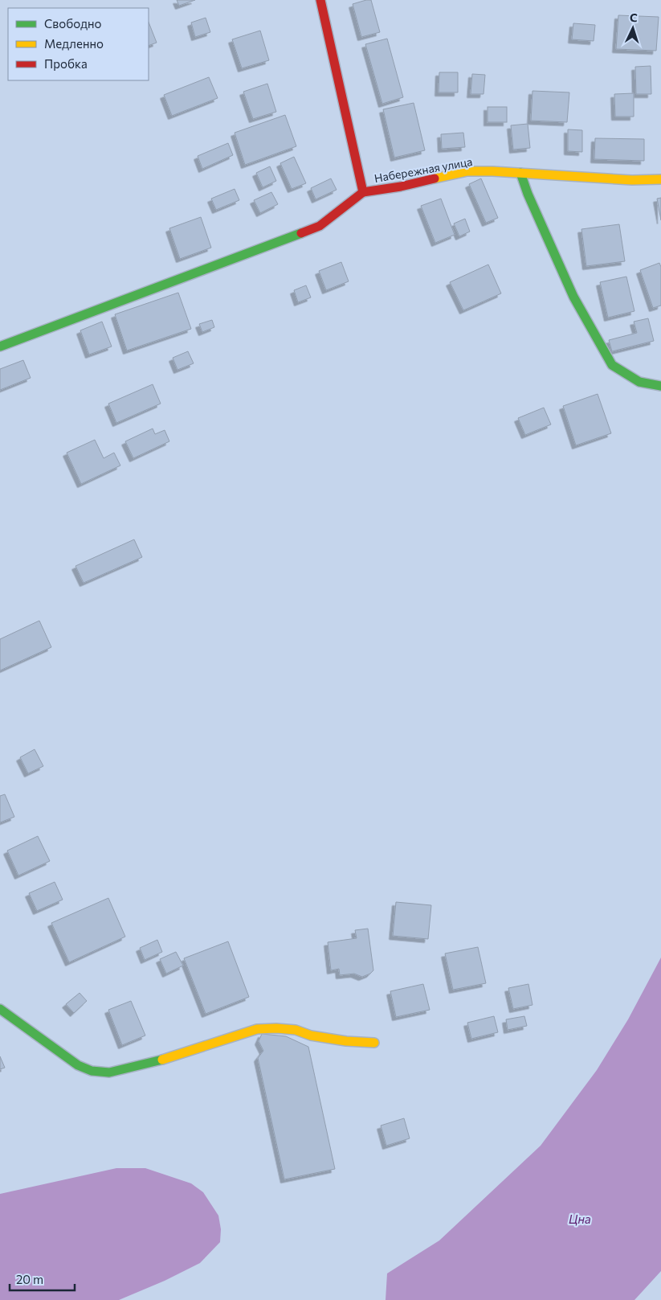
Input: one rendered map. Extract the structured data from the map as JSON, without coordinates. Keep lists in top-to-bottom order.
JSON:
{
  "streets": {
    "street": ["Набережная улица"]
  },
  "water": ["Цна"],
  "legend": ["Свободно", "Медленно", "Пробка"],
  "scale_bar": "20 m",
  "north": "top"
}
